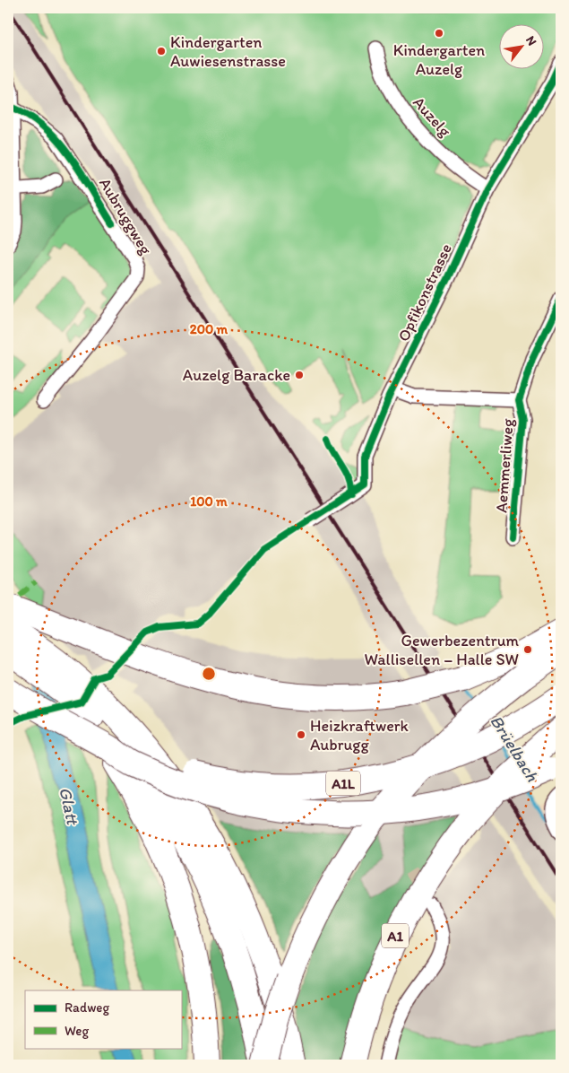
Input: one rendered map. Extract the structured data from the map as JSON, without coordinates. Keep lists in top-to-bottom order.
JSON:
{
  "streets": {
    "highway": ["A1L", "A1"],
    "street": [
      "Auzelg",
      "Aubruggweg",
      "Opfikonstrasse",
      "Aemmerliweg"
    ]
  },
  "crossings": [
    ["Auzelg", "Opfikonstrasse"],
    ["Opfikonstrasse", "Aemmerliweg"]
  ],
  "water": ["Brüelbach", "Glatt"],
  "places": [
    "Kindergarten Auzelg",
    "Kindergarten Auwiesenstrasse",
    "Auzelg Baracke",
    "Gewerbezentrum Wallisellen – Halle SW",
    "Heizkraftwerk Aubrugg"
  ],
  "legend": ["Radweg", "Weg"],
  "north": "top right",
  "rings": ["200 m", "100 m"]
}
